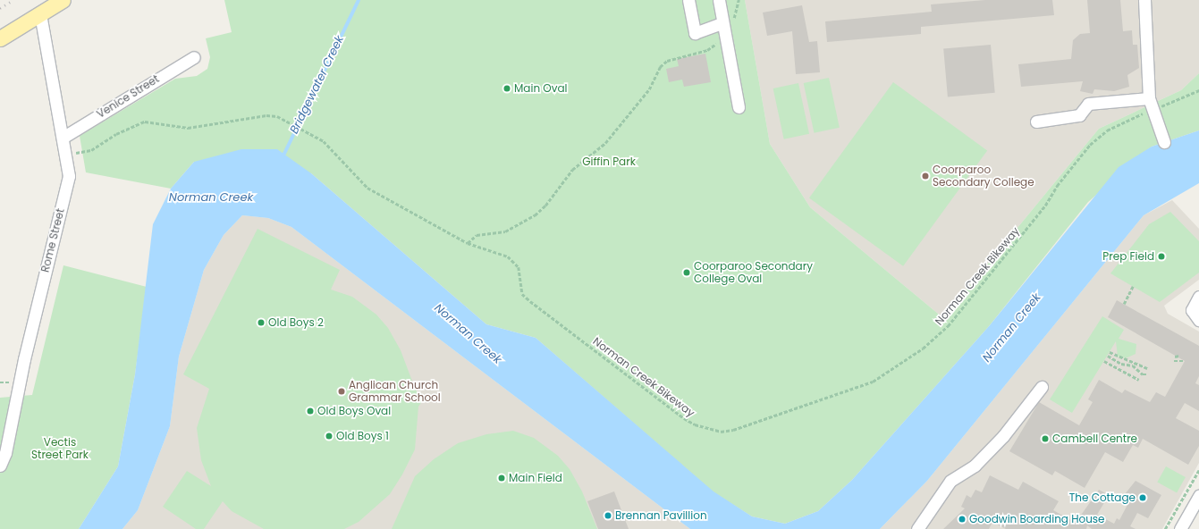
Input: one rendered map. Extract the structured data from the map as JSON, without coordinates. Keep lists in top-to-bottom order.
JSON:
{
  "streets": {
    "street": ["Venice Street", "Rome Street"],
    "path": ["Norman Creek Bikeway"]
  },
  "crossings": [
    ["Venice Street", "Rome Street"],
    ["Rome Street", "Norman Creek Bikeway"]
  ],
  "water": ["Bridgewater Creek", "Norman Creek"],
  "parks": ["Giffin Park", "Vectis Street Park"],
  "places": [
    "Main Oval",
    "Coorparoo Secondary College",
    "Prep Field",
    "Coorparoo Secondary College Oval",
    "Old Boys 2",
    "Anglican Church Grammar School",
    "Old Boys Oval",
    "Old Boys 1",
    "Cambell Centre",
    "Main Field",
    "The Cottage",
    "Brennan Pavillion",
    "Goodwin Boarding House"
  ]
}
